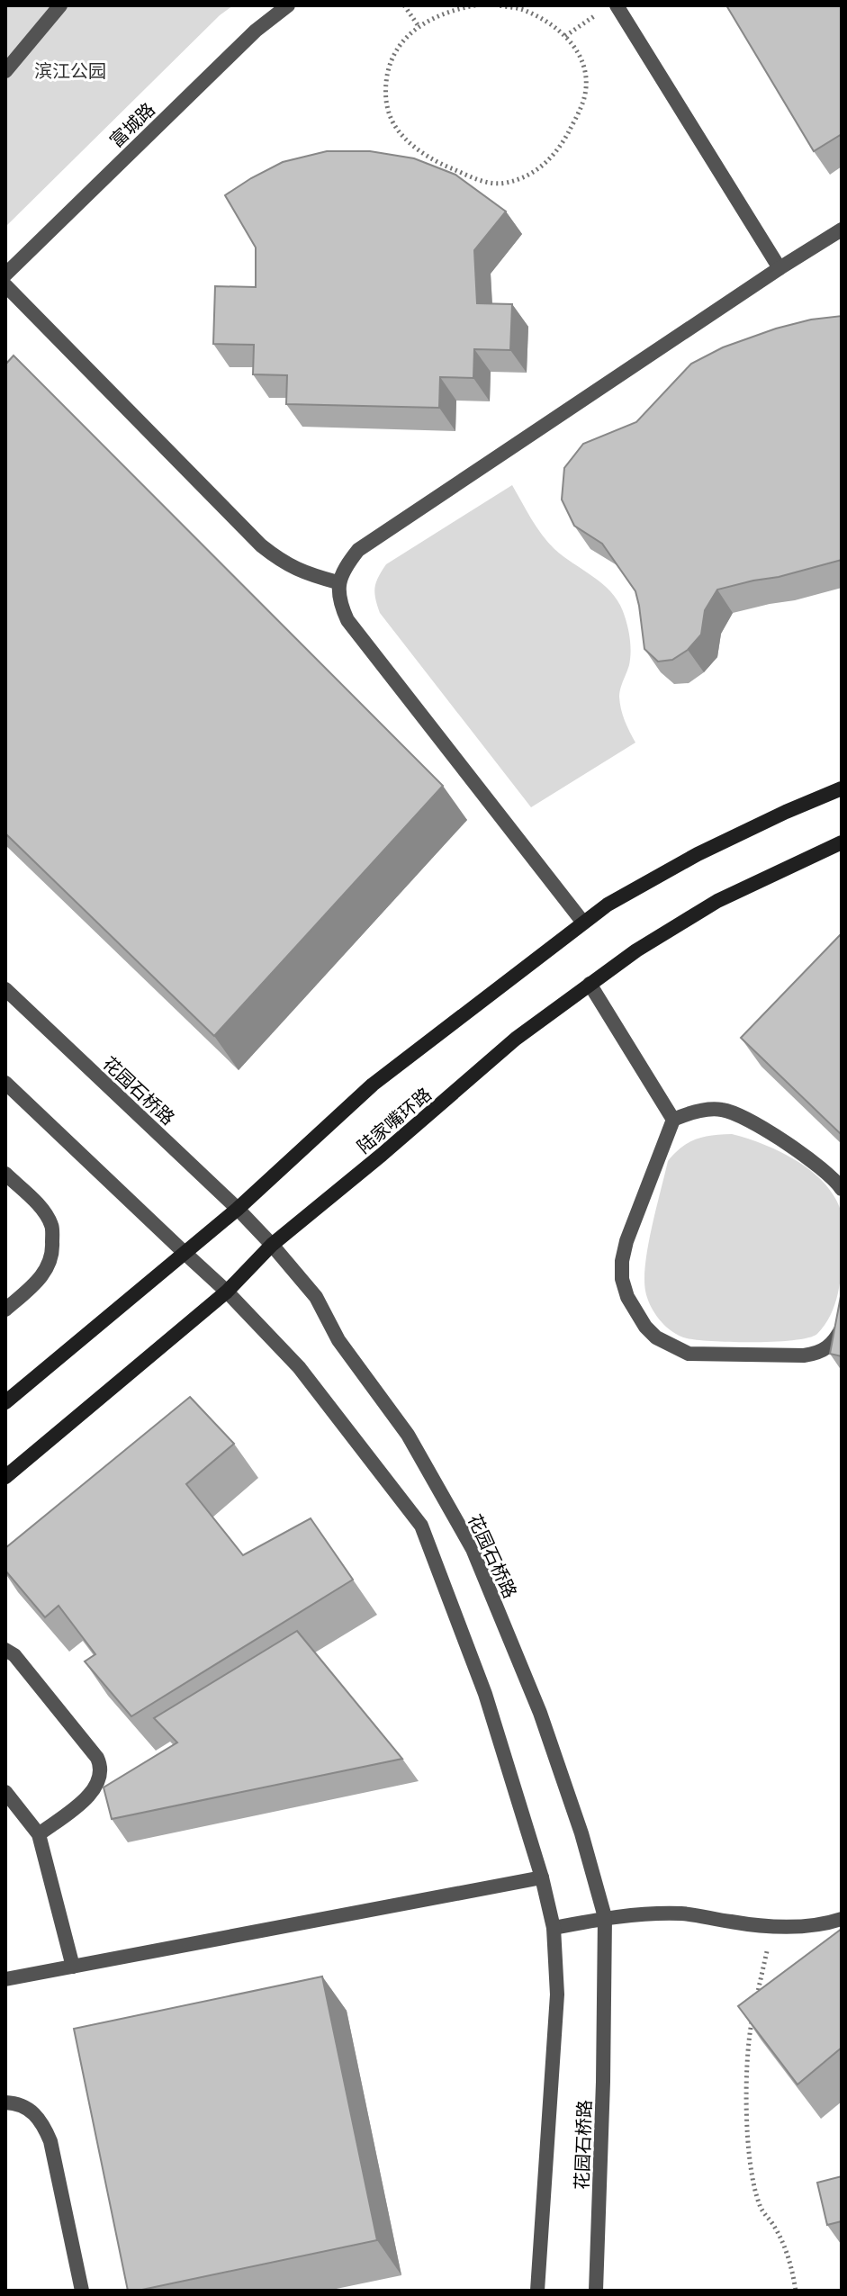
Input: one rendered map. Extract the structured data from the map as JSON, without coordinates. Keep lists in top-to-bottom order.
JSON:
{
  "streets": {
    "main road": ["陆家嘴环路"],
    "street": ["富城路", "花园石桥路"]
  },
  "crossings": [
    ["花园石桥路", "陆家嘴环路"]
  ],
  "parks": ["滨江公园"]
}
